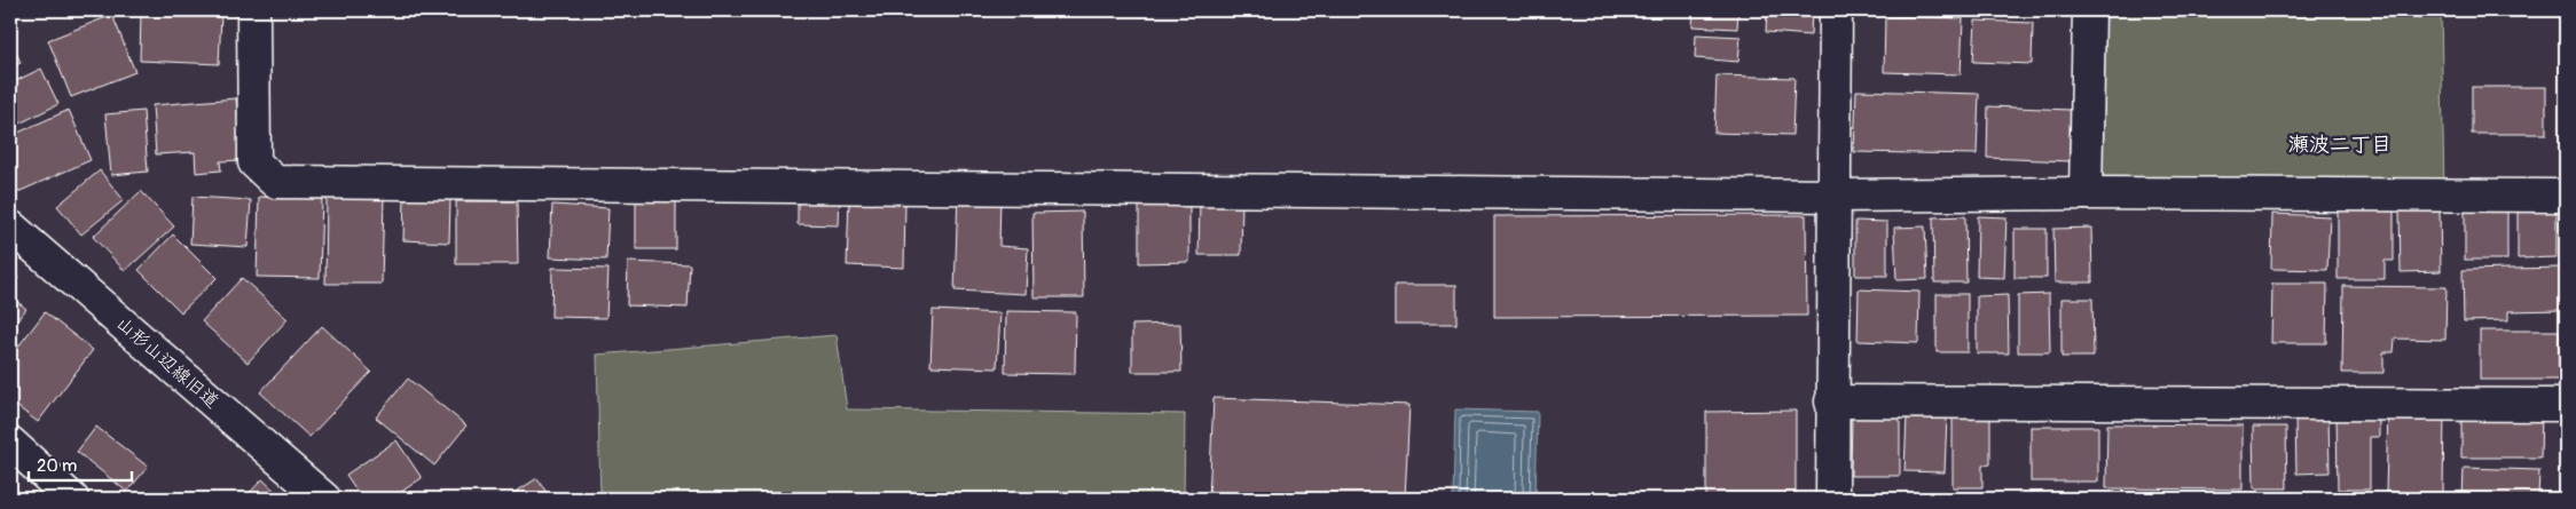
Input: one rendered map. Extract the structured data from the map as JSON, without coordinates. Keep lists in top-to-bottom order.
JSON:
{
  "streets": {
    "street": ["山形山辺線旧道"]
  },
  "districts": ["瀬波二丁目"],
  "scale_bar": "20 m"
}
